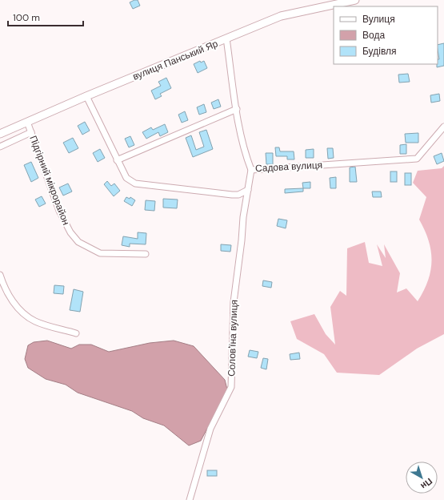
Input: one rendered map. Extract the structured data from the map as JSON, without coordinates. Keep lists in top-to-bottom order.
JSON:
{
  "streets": {
    "street": [
      "вулиця Панський Яр",
      "Садова вулиця",
      "Підгірний мікрорайон",
      "Солов'їна вулиця"
    ]
  },
  "crossings": [
    ["вулиця Панський Яр", "Садова вулиця"],
    ["вулиця Панський Яр", "Підгірний мікрорайон"],
    ["Садова вулиця", "Солов'їна вулиця"]
  ],
  "legend": ["Вулиця", "Вода", "Будівля"],
  "scale_bar": "100 m",
  "north": "bottom right"
}
